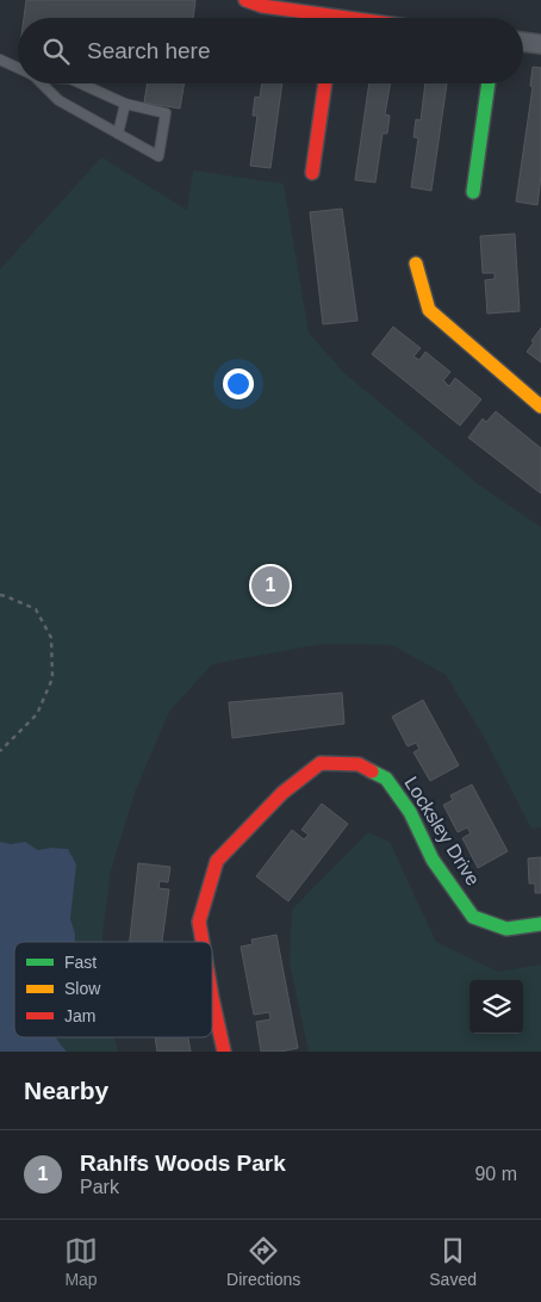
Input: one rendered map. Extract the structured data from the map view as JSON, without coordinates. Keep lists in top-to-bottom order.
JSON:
{
  "streets": {
    "street": ["Locksley Drive"]
  },
  "legend": ["Fast", "Slow", "Jam"],
  "page": {
    "search": "Search here",
    "pins": "1",
    "heading": "Nearby",
    "list": [
      {
        "mark": "1",
        "name": "Rahlfs Woods Park",
        "note": "Park",
        "value": "90 m"
      }
    ],
    "nav": ["Map", "Directions", "Saved"]
  }
}
